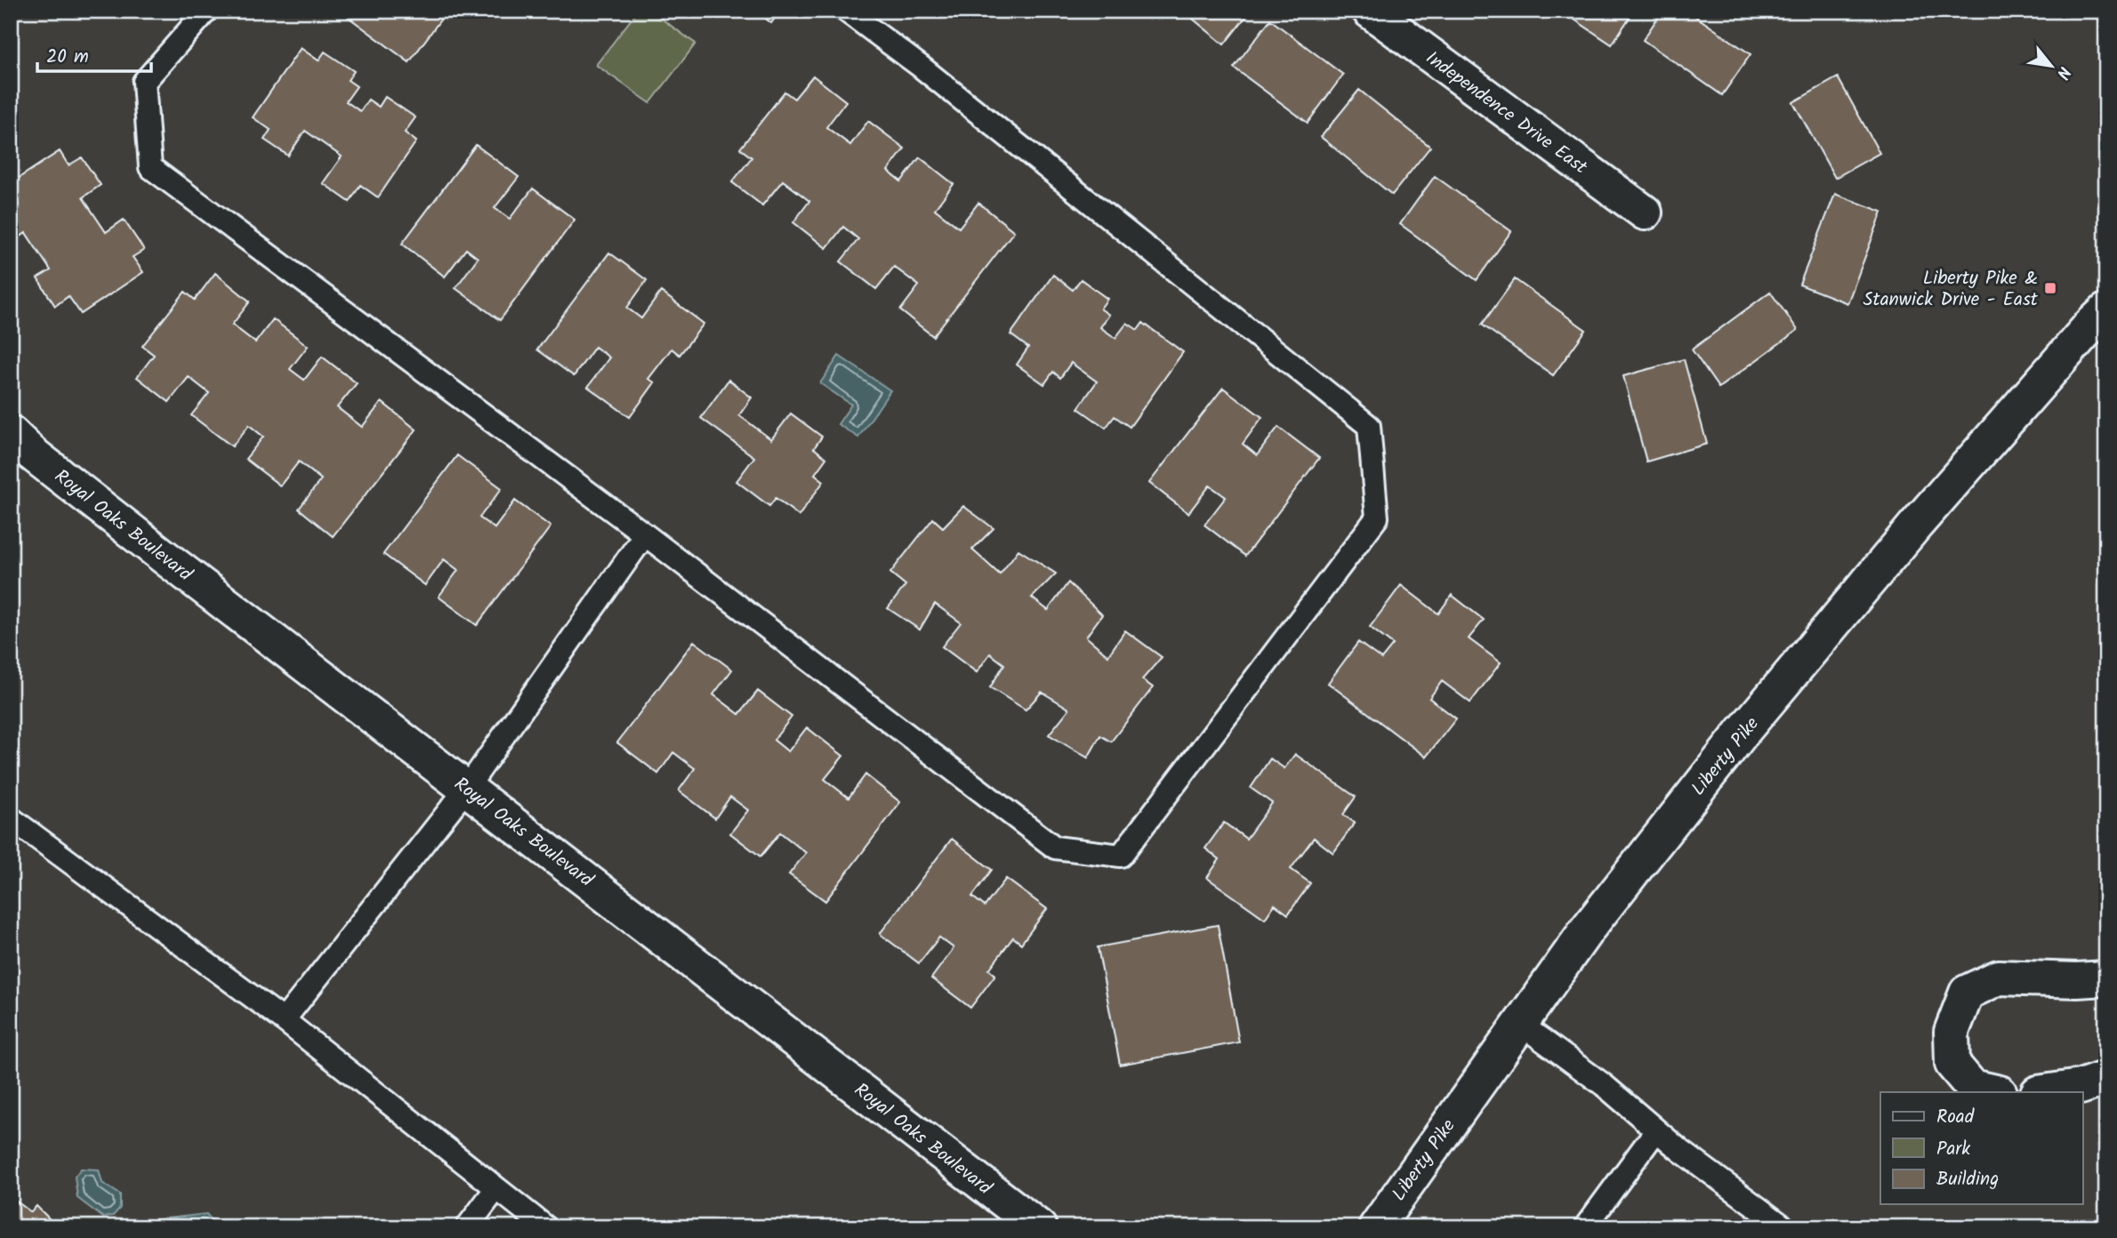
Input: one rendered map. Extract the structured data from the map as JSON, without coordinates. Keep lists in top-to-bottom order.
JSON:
{
  "streets": {
    "street": ["Independence Drive East", "Royal Oaks Boulevard", "Liberty Pike"]
  },
  "places": {
    "transit": ["Liberty Pike & Stanwick Drive - East"]
  },
  "legend": ["Road", "Park", "Building"],
  "scale_bar": "20 m",
  "north": "bottom right"
}
